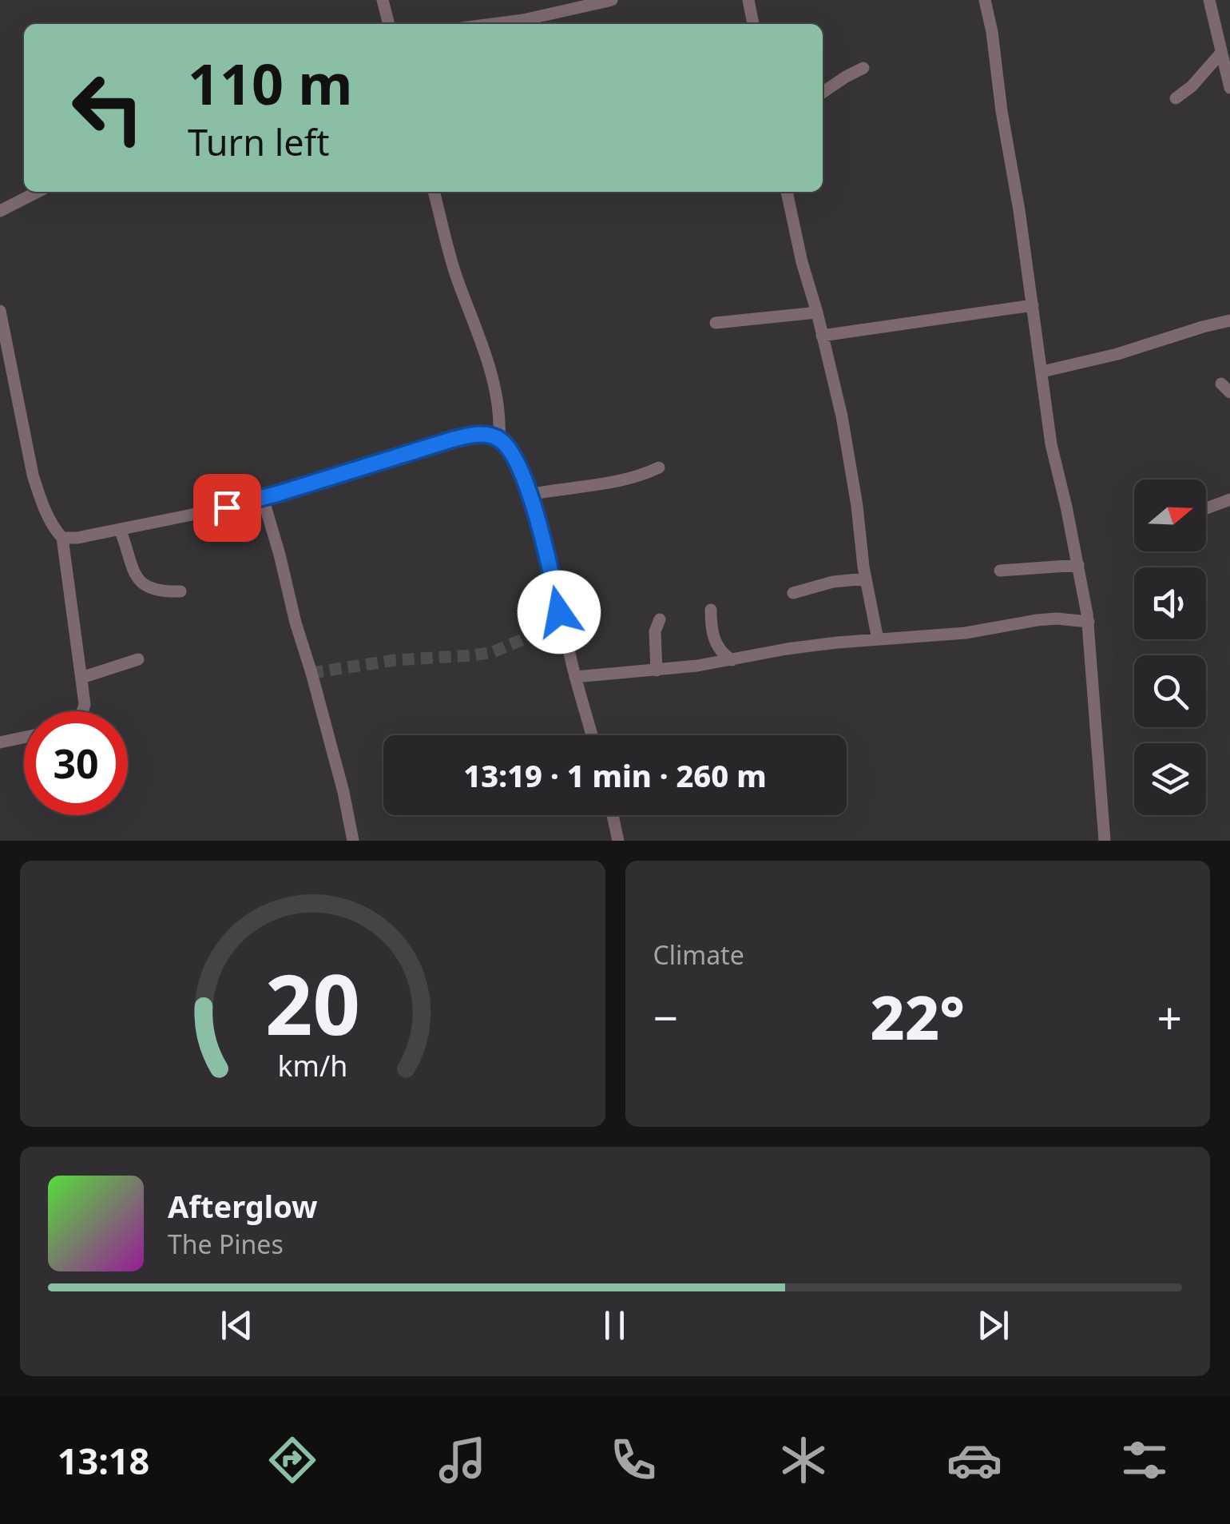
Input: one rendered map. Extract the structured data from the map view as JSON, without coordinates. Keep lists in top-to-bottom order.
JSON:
{
  "north": "right",
  "page": {
    "turn": ["110 m", "Turn left"],
    "limit": "30",
    "trip": "13:19 · 1 min · 260 m",
    "tile": "Climate",
    "heat": ["−", "22°", "+"],
    "song": ["Afterglow", "The Pines"],
    "tabs": "13:18",
    "gauge": ["20", "km/h"]
  }
}
